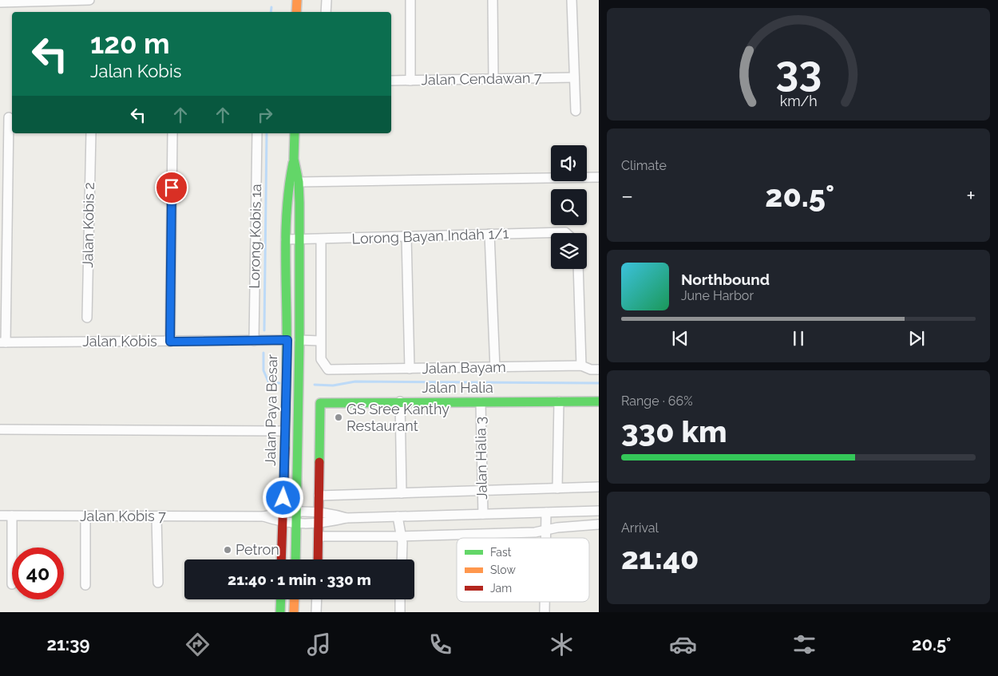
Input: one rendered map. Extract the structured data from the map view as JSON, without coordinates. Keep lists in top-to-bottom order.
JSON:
{
  "streets": {
    "street": [
      "Jalan Cendawan 7",
      "Jalan Kobis 2",
      "Lorong Kobis 1a",
      "Lorong Bayan Indah 1/1",
      "Jalan Kobis",
      "Jalan Bayam",
      "Jalan Halia",
      "Jalan Paya Besar",
      "Jalan Halia 3",
      "Jalan Kobis 7"
    ]
  },
  "crossings": [
    ["Lorong Kobis 1a", "Jalan Kobis"],
    ["Lorong Bayan Indah 1/1", "Jalan Paya Besar"],
    ["Jalan Kobis", "Jalan Paya Besar"],
    ["Jalan Halia", "Jalan Halia 3"]
  ],
  "places": ["GS Sree Kanthy Restaurant", "Petron"],
  "legend": ["Fast", "Slow", "Jam"],
  "page": {
    "turn": ["120 m", "Jalan Kobis"],
    "tile": [
      "Climate",
      ["Range · 66%", "330 km"],
      ["Arrival", "21:40"]
    ],
    "heat": ["−", "20.5°", "+"],
    "song": ["Northbound", "June Harbor"],
    "limit": "40",
    "trip": "21:40 · 1 min · 330 m",
    "tabs": ["21:39", "20.5°"],
    "gauge": ["33", "km/h"]
  }
}
